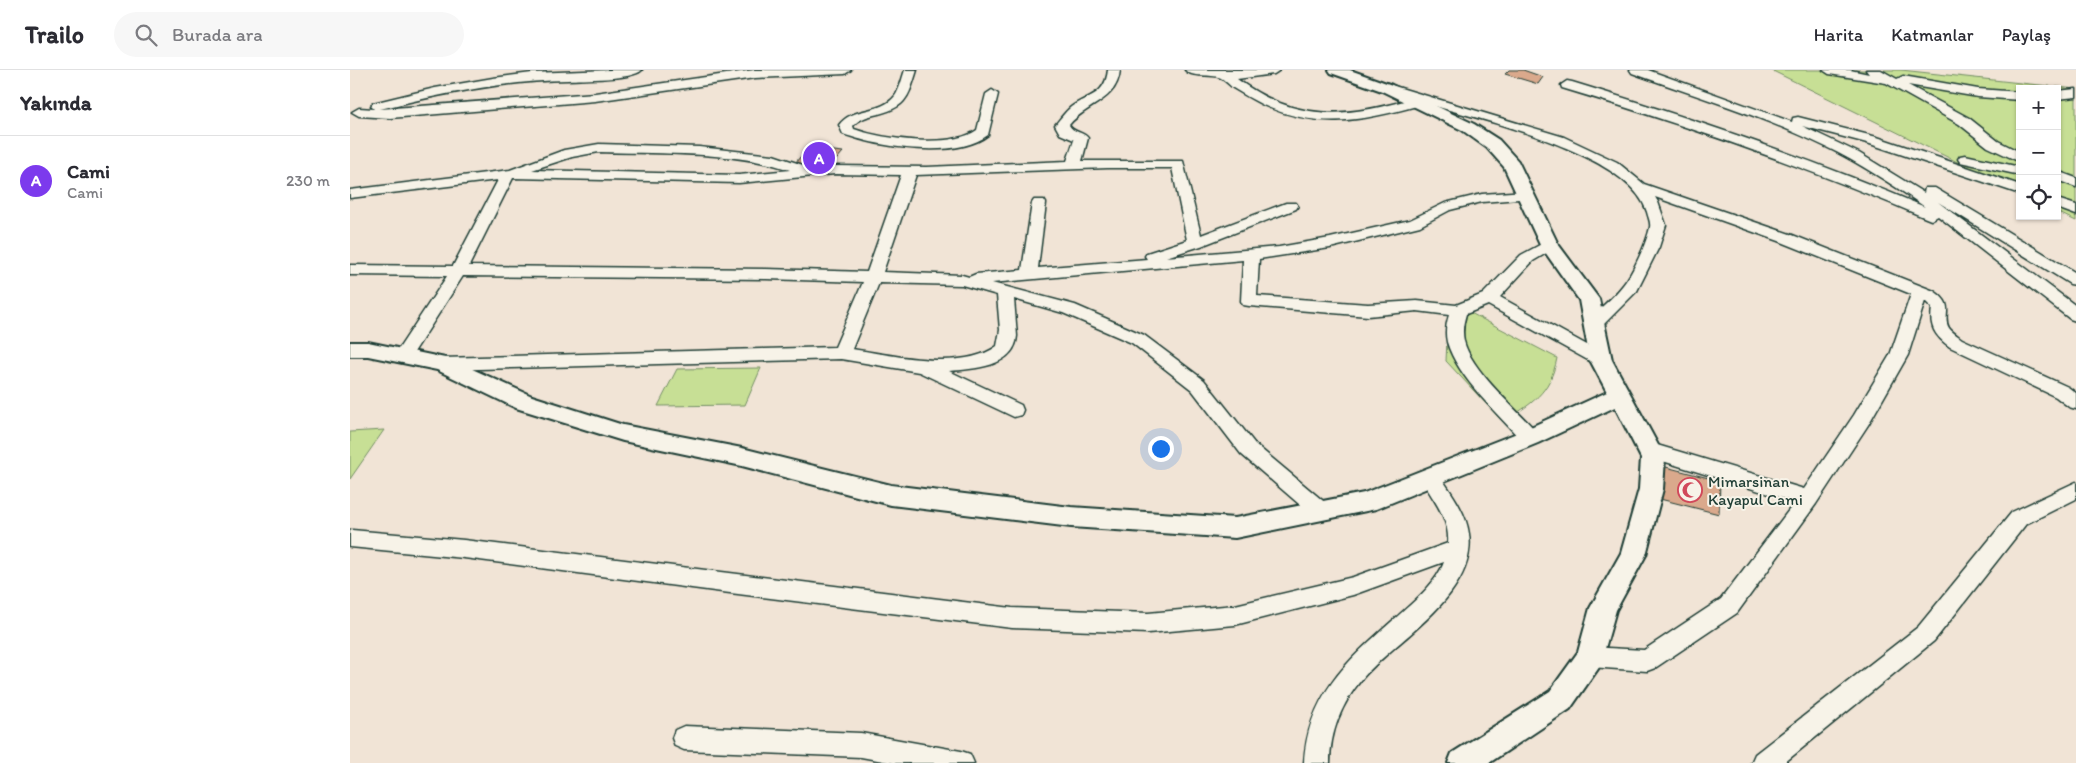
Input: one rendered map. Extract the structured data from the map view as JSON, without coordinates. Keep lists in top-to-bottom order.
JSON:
{
  "places": {
    "mosque": ["Mimarsinan Kayapul Cami"]
  },
  "page": {
    "header": "Trailo",
    "search": "Burada ara",
    "nav": ["Harita", "Katmanlar", "Paylaş"],
    "heading": "Yakında",
    "map_buttons": ["+", "−"],
    "list": [
      {
        "mark": "A",
        "name": "Cami",
        "note": "Cami",
        "value": "230 m"
      }
    ],
    "pins": "A"
  }
}
